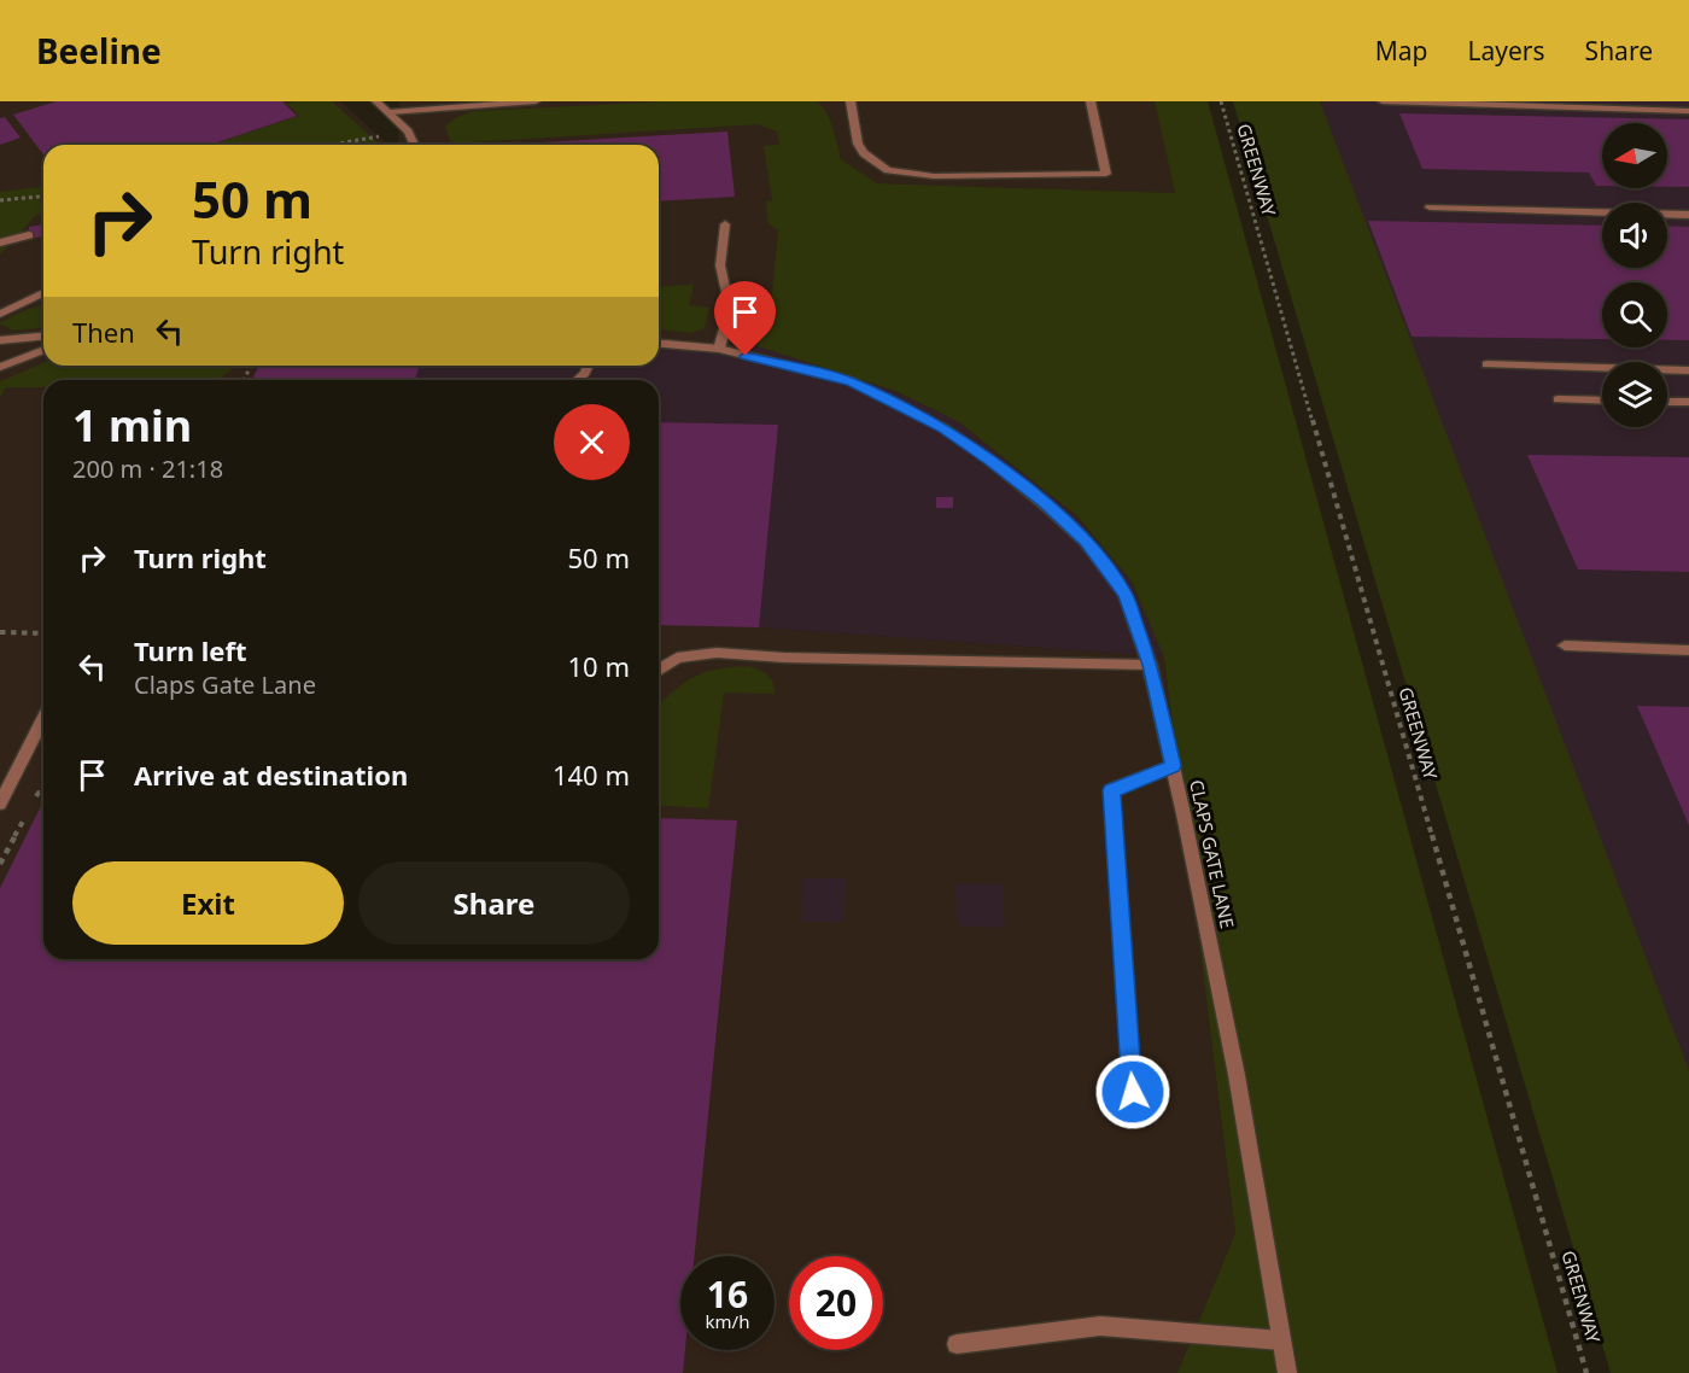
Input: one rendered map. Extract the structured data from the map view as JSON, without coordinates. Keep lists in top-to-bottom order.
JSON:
{
  "streets": {
    "street": ["CLAPS GATE LANE"],
    "path": ["GREENWAY"]
  },
  "north": "left",
  "page": {
    "header": "Beeline",
    "nav": ["Map", "Layers", "Share"],
    "turn": ["50 m", "Turn right"],
    "then": "Then",
    "heading": ["1 min", "200 m · 21:18"],
    "list": [
      {
        "name": "Turn right",
        "value": "50 m"
      },
      {
        "name": "Turn left",
        "note": "Claps Gate Lane",
        "value": "10 m"
      },
      {
        "name": "Arrive at destination",
        "value": "140 m"
      }
    ],
    "buttons": ["Exit", "Share"],
    "speed": "16 km/h",
    "limit": "20"
  }
}
